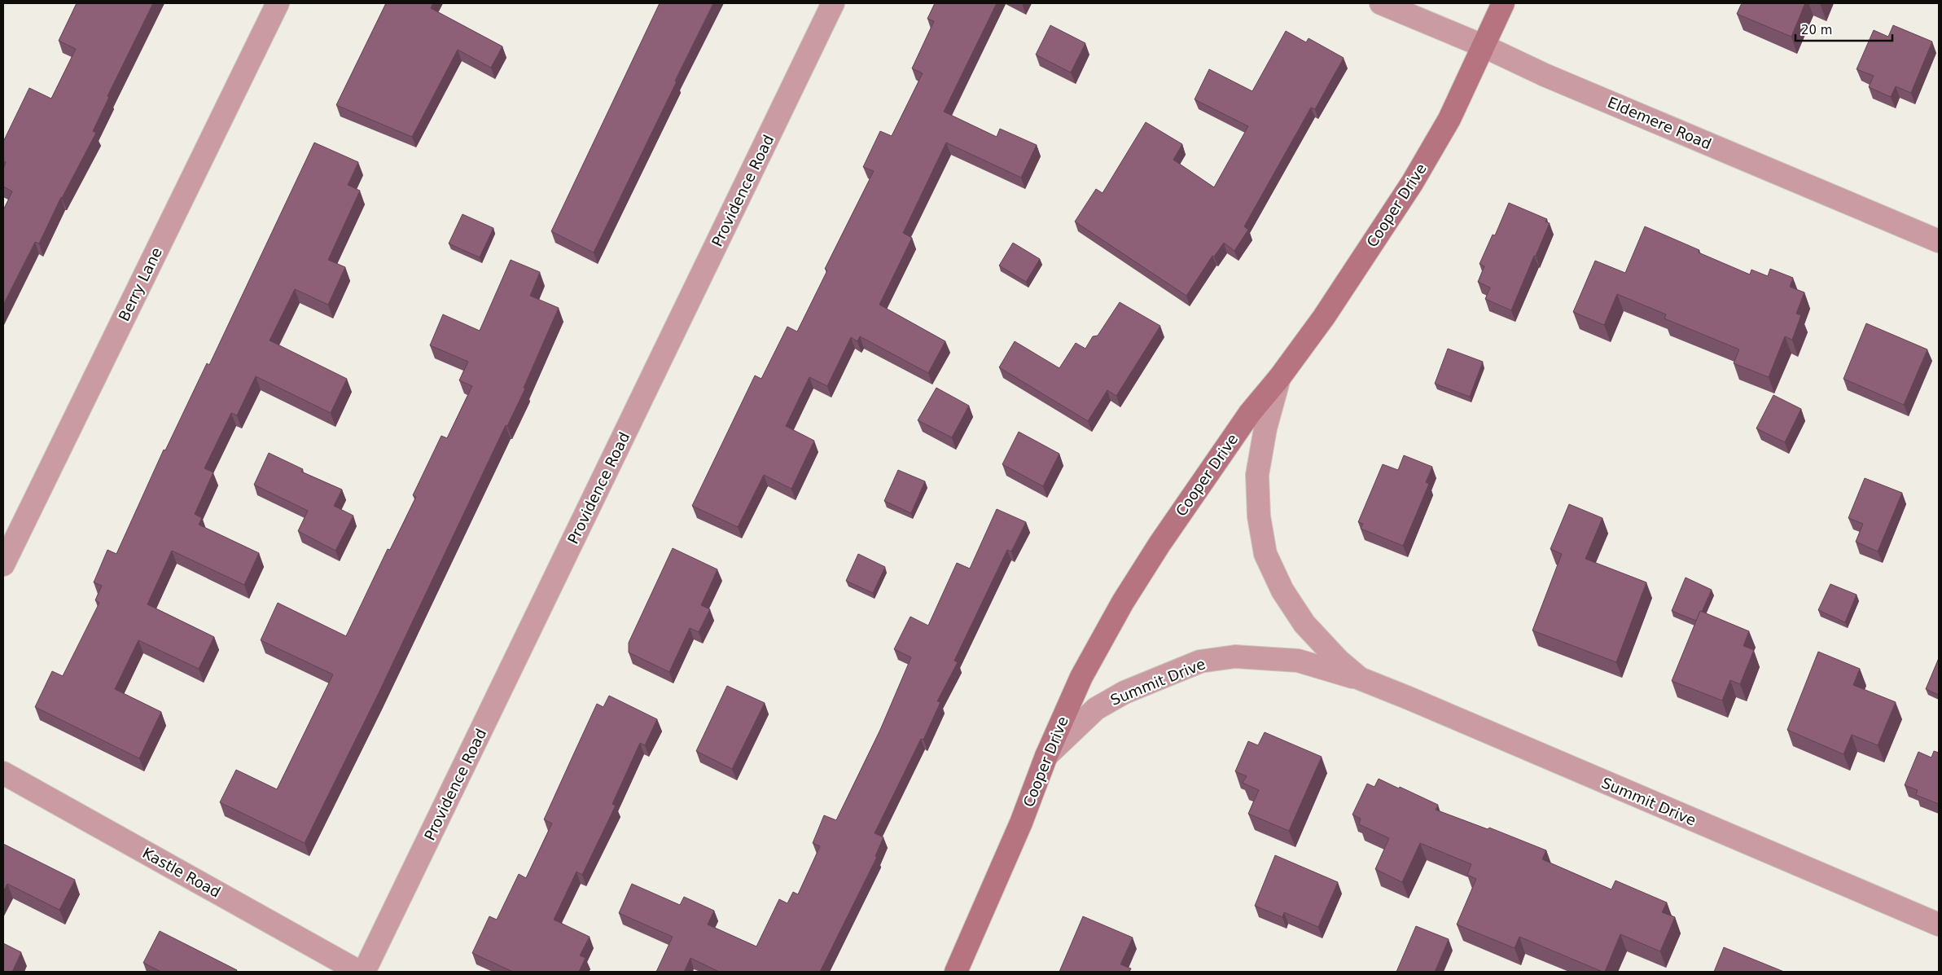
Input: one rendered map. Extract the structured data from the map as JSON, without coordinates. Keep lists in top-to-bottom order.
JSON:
{
  "streets": {
    "main road": ["Cooper Drive"],
    "street": [
      "Eldemere Road",
      "Providence Road",
      "Berry Lane",
      "Summit Drive",
      "Kastle Road"
    ]
  },
  "crossings": [
    ["Eldemere Road", "Cooper Drive"],
    ["Cooper Drive", "Summit Drive"]
  ],
  "scale_bar": "20 m"
}
